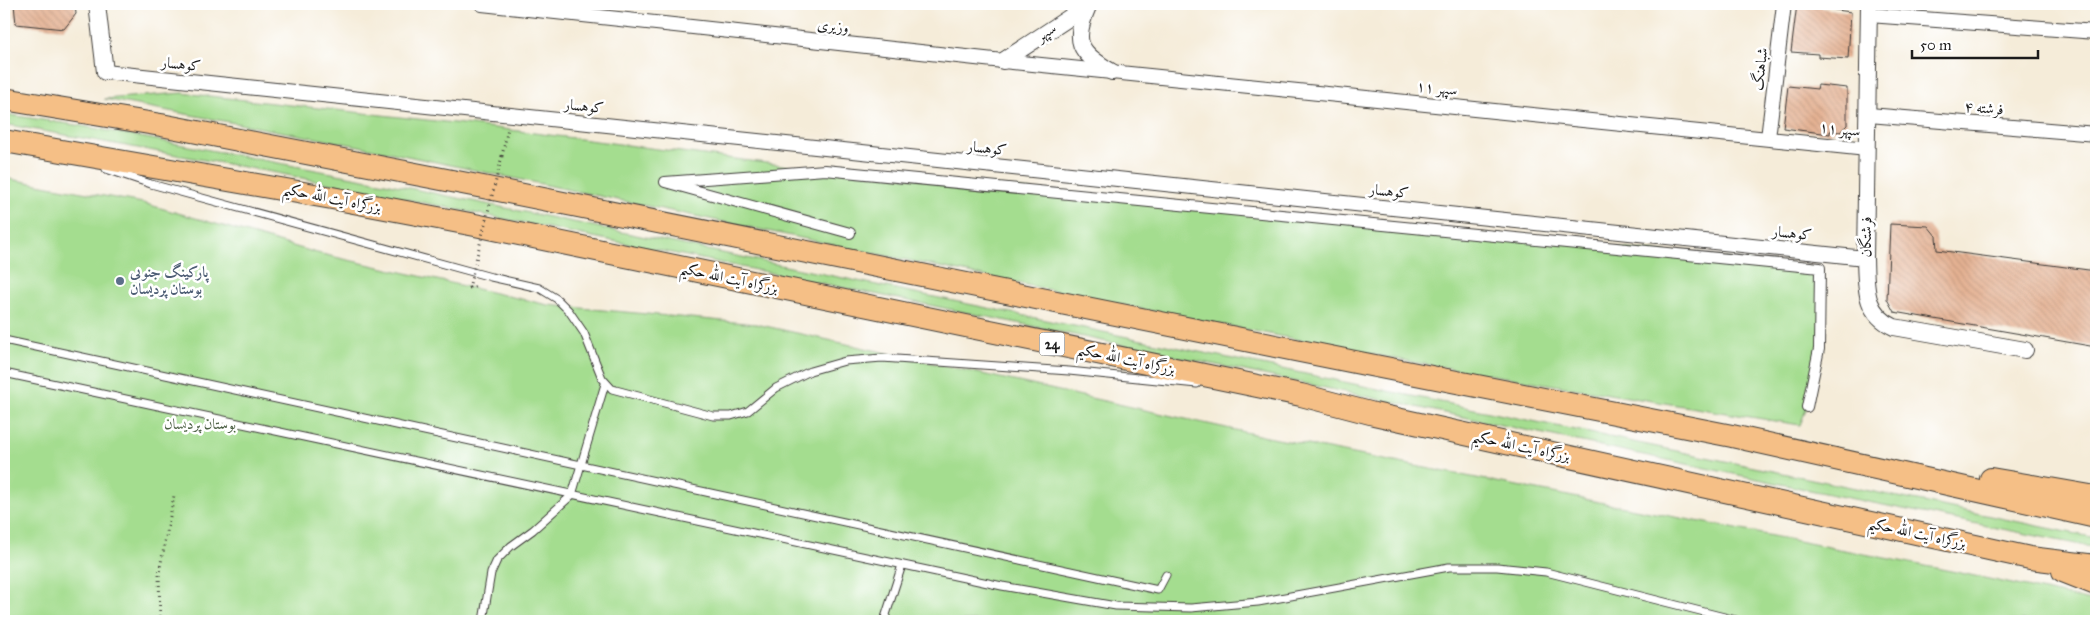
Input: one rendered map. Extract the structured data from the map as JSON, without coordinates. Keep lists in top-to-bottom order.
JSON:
{
  "streets": {
    "highway": ["بزرگراه آیت الله حکیم", "24"],
    "street": [
      "وزیری",
      "سپهر",
      "کوهسار",
      "شباهنگ",
      "سپهر ۱۱",
      "فرشته ۴",
      "فرشتگان"
    ]
  },
  "crossings": [
    ["وزیری", "سپهر"],
    ["وزیری", "سپهر ۱۱"],
    ["سپهر", "سپهر ۱۱"],
    ["کوهسار", "فرشتگان"],
    ["شباهنگ", "سپهر ۱۱"],
    ["سپهر ۱۱", "فرشتگان"],
    ["فرشته ۴", "فرشتگان"]
  ],
  "parks": ["بوستان پردیسان"],
  "places": ["پارکینگ جنوبی بوستان پردیسان"],
  "scale_bar": "50 m"
}
